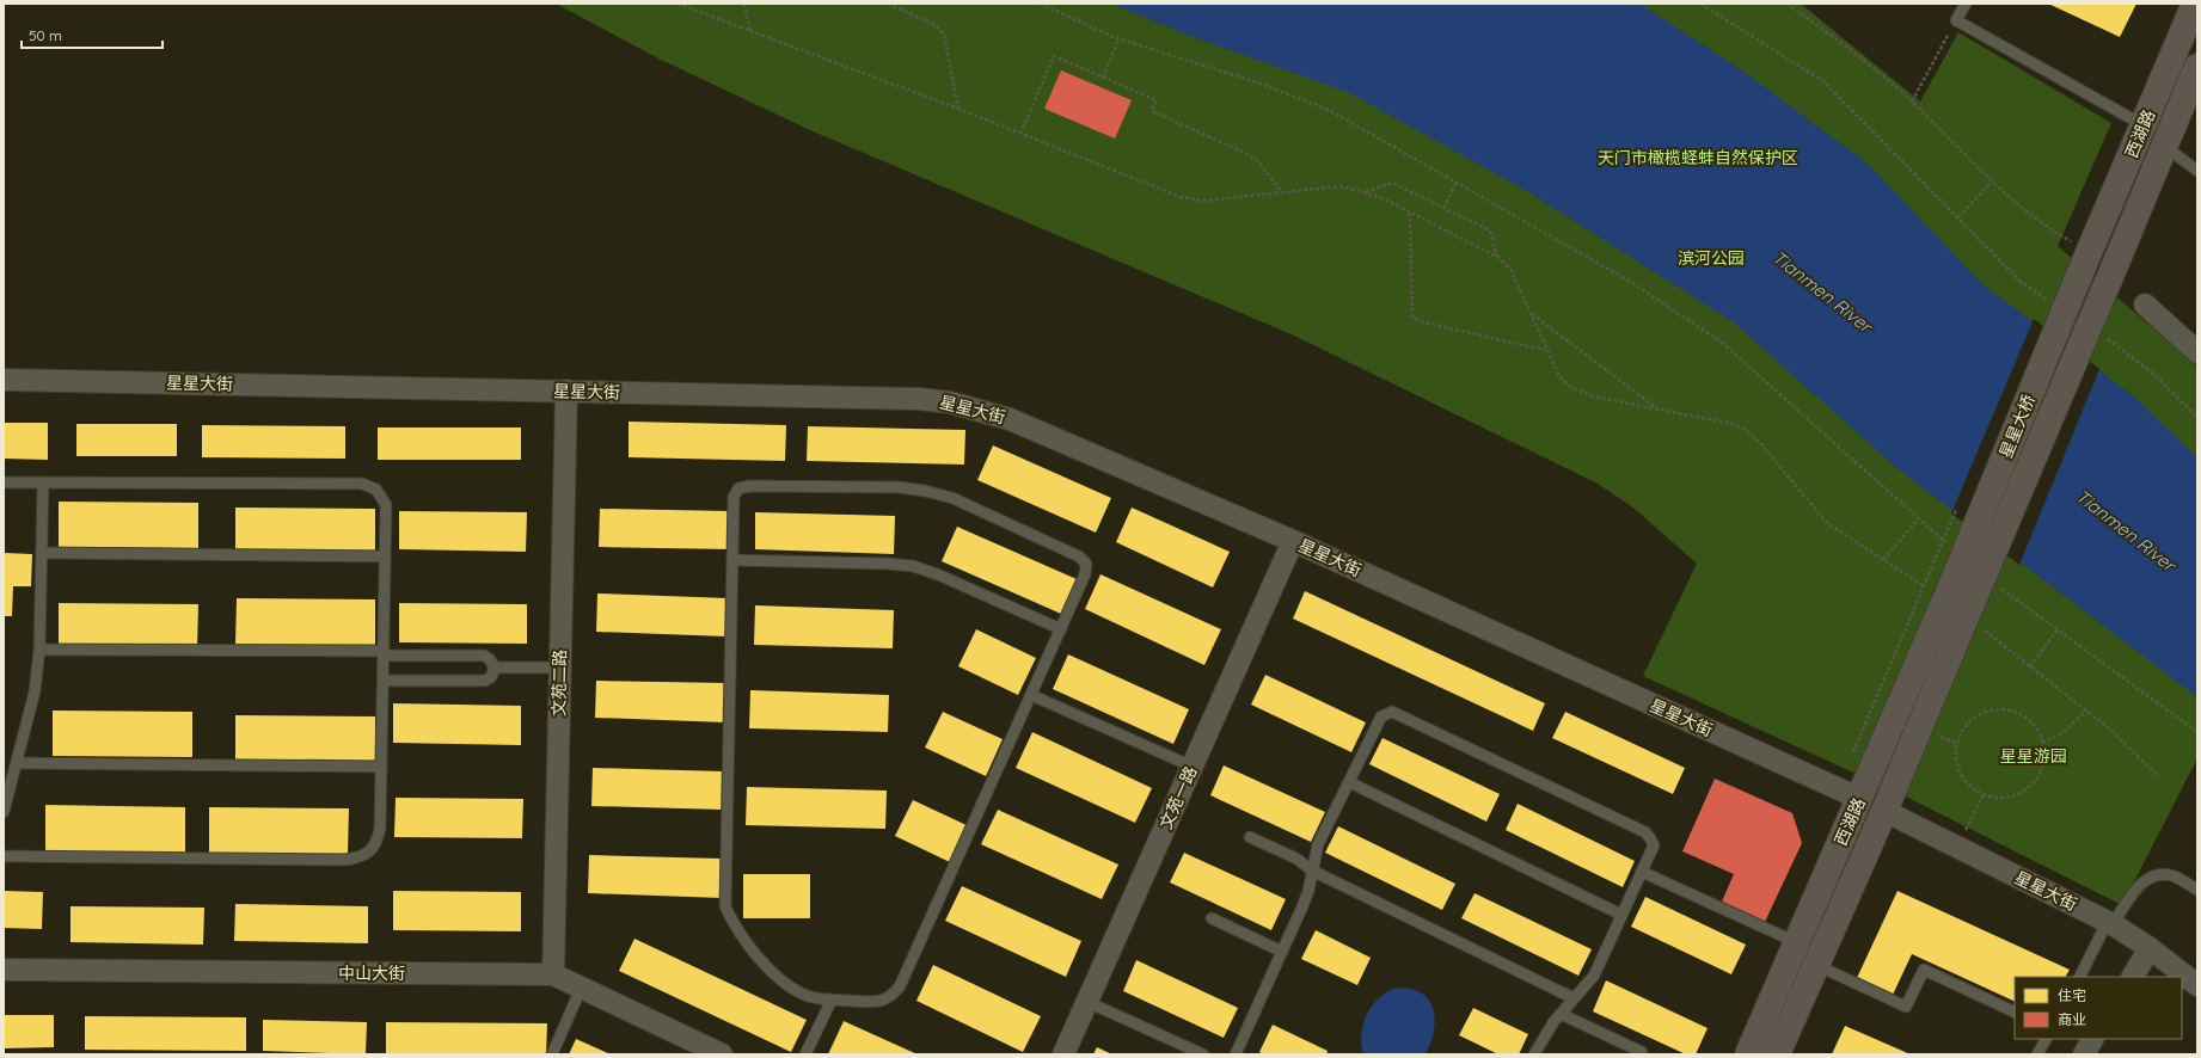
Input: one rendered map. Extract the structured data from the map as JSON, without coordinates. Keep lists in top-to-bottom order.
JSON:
{
  "streets": {
    "main road": ["西湖路", "星星大桥"],
    "street": [
      "星星大街",
      "文苑二路",
      "文苑一路",
      "中山大街"
    ]
  },
  "crossings": [
    ["西湖路", "星星大街"],
    ["西湖路", "星星大桥"],
    ["星星大街", "文苑二路"],
    ["星星大街", "文苑一路"],
    ["文苑二路", "中山大街"]
  ],
  "water": ["Tianmen River"],
  "parks": ["天门市橄榄蛏蚌自然保护区", "滨河公园", "星星游园"],
  "legend": ["住宅", "商业"],
  "scale_bar": "50 m"
}
